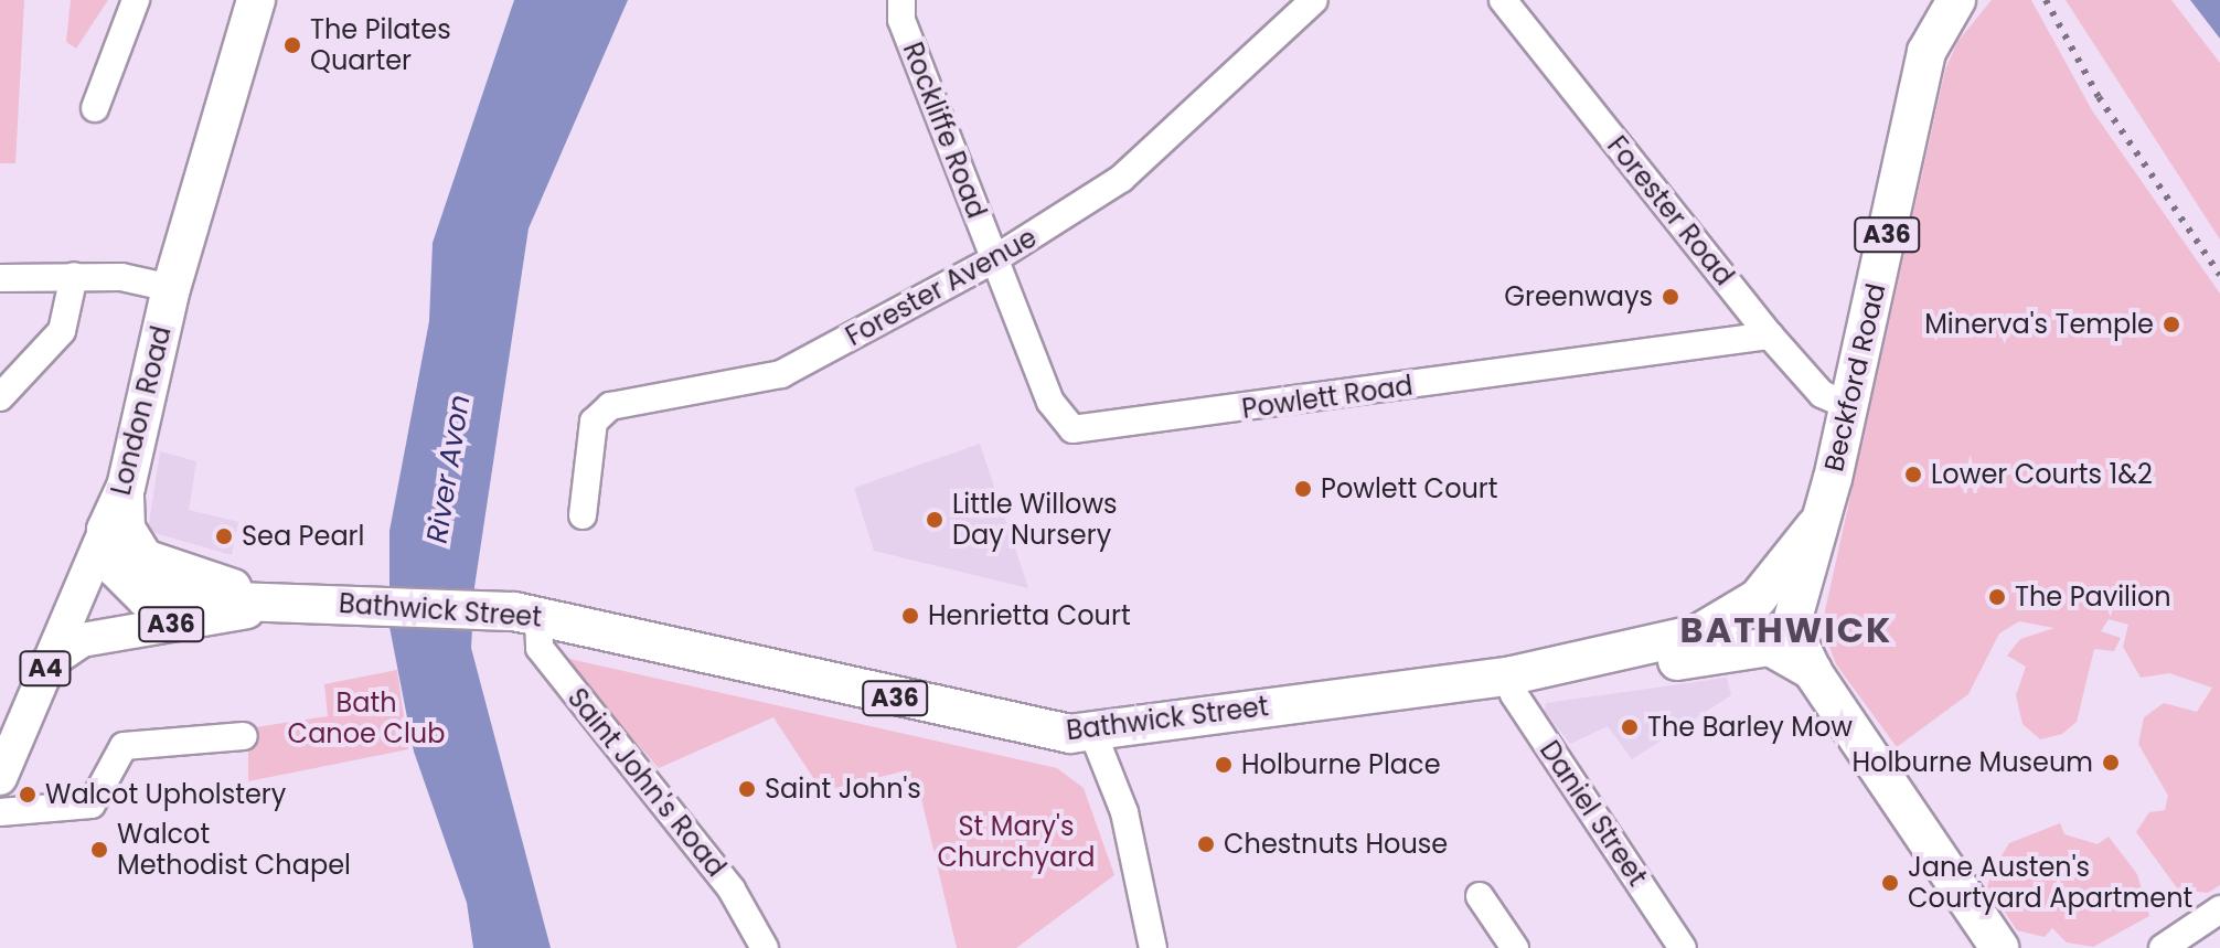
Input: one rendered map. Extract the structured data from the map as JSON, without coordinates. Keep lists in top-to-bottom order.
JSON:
{
  "streets": {
    "highway": [
      "A36",
      "Beckford Road",
      "London Road",
      "Bathwick Street",
      "A4"
    ],
    "street": [
      "Rockliffe Road",
      "Forester Road",
      "Forester Avenue",
      "Powlett Road",
      "Saint John's Road",
      "Daniel Street"
    ]
  },
  "crossings": [
    ["Rockliffe Road", "Forester Avenue"],
    ["Rockliffe Road", "Powlett Road"],
    ["Forester Road", "Beckford Road"],
    ["Forester Road", "Powlett Road"],
    ["A36", "Beckford Road"],
    ["A36", "London Road"],
    ["A36", "Bathwick Street"],
    ["Forester Avenue", "Powlett Road"],
    ["Beckford Road", "Bathwick Street"],
    ["Bathwick Street", "Saint John's Road"],
    ["Bathwick Street", "Daniel Street"]
  ],
  "districts": ["BATHWICK"],
  "water": ["River Avon"],
  "parks": ["Bath Canoe Club", "St Mary's Churchyard"],
  "places": [
    "The Pilates Quarter",
    "Greenways",
    "Minerva's Temple",
    "Lower Courts 1&2",
    "Powlett Court",
    "Little Willows Day Nursery",
    "Sea Pearl",
    "The Pavilion",
    "Henrietta Court",
    "The Barley Mow",
    "Holburne Museum",
    "Holburne Place",
    "Saint John's",
    "Walcot Upholstery",
    "Chestnuts House",
    "Walcot Methodist Chapel",
    "Jane Austen's Courtyard Apartment"
  ]
}
